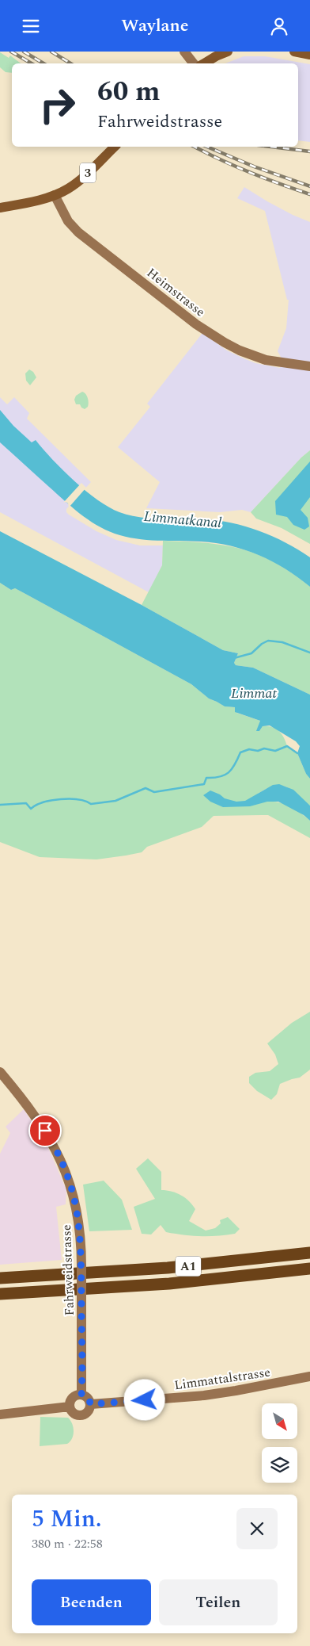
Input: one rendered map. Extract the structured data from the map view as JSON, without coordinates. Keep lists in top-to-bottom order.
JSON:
{
  "streets": {
    "highway": ["A1"],
    "main road": ["3"],
    "street": ["Heimstrasse", "Fahrweidstrasse", "Limmattalstrasse"]
  },
  "crossings": [
    ["3", "Heimstrasse"],
    ["Fahrweidstrasse", "Limmattalstrasse"]
  ],
  "water": ["Limmatkanal", "Limmat"],
  "north": "bottom right",
  "page": {
    "header": "Waylane",
    "turn": ["60 m", "Fahrweidstrasse"],
    "heading": ["5 Min.", "380 m · 22:58"],
    "buttons": ["Beenden", "Teilen"]
  }
}
